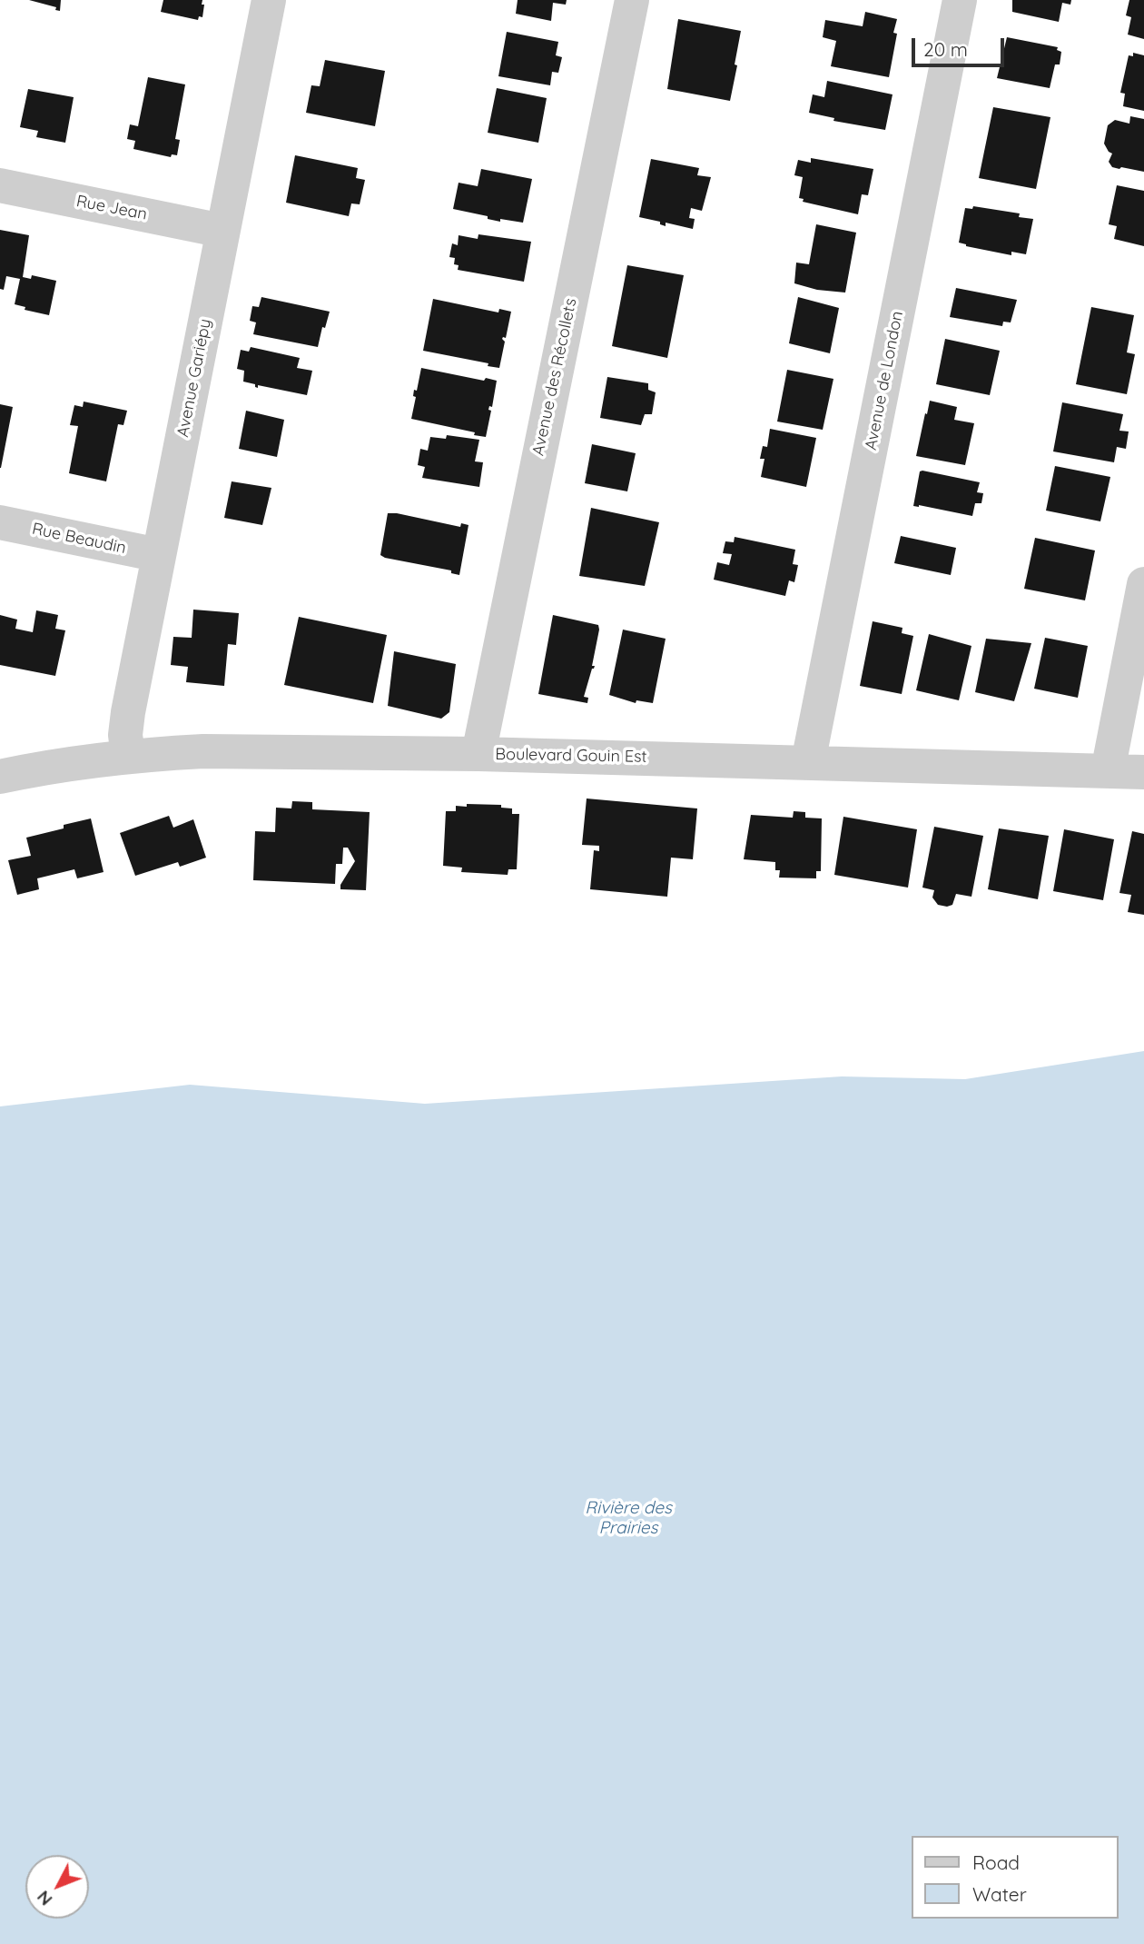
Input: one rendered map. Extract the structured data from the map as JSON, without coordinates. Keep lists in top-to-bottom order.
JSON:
{
  "streets": {
    "street": [
      "Rue Jean",
      "Avenue des Récollets",
      "Avenue Gariépy",
      "Avenue de London",
      "Rue Beaudin",
      "Boulevard Gouin Est"
    ]
  },
  "crossings": [
    ["Rue Jean", "Avenue Gariépy"],
    ["Avenue des Récollets", "Boulevard Gouin Est"],
    ["Avenue Gariépy", "Rue Beaudin"],
    ["Avenue Gariépy", "Boulevard Gouin Est"],
    ["Avenue de London", "Boulevard Gouin Est"]
  ],
  "water": ["Rivière des Prairies"],
  "legend": ["Road", "Water"],
  "scale_bar": "20 m",
  "north": "bottom left"
}
